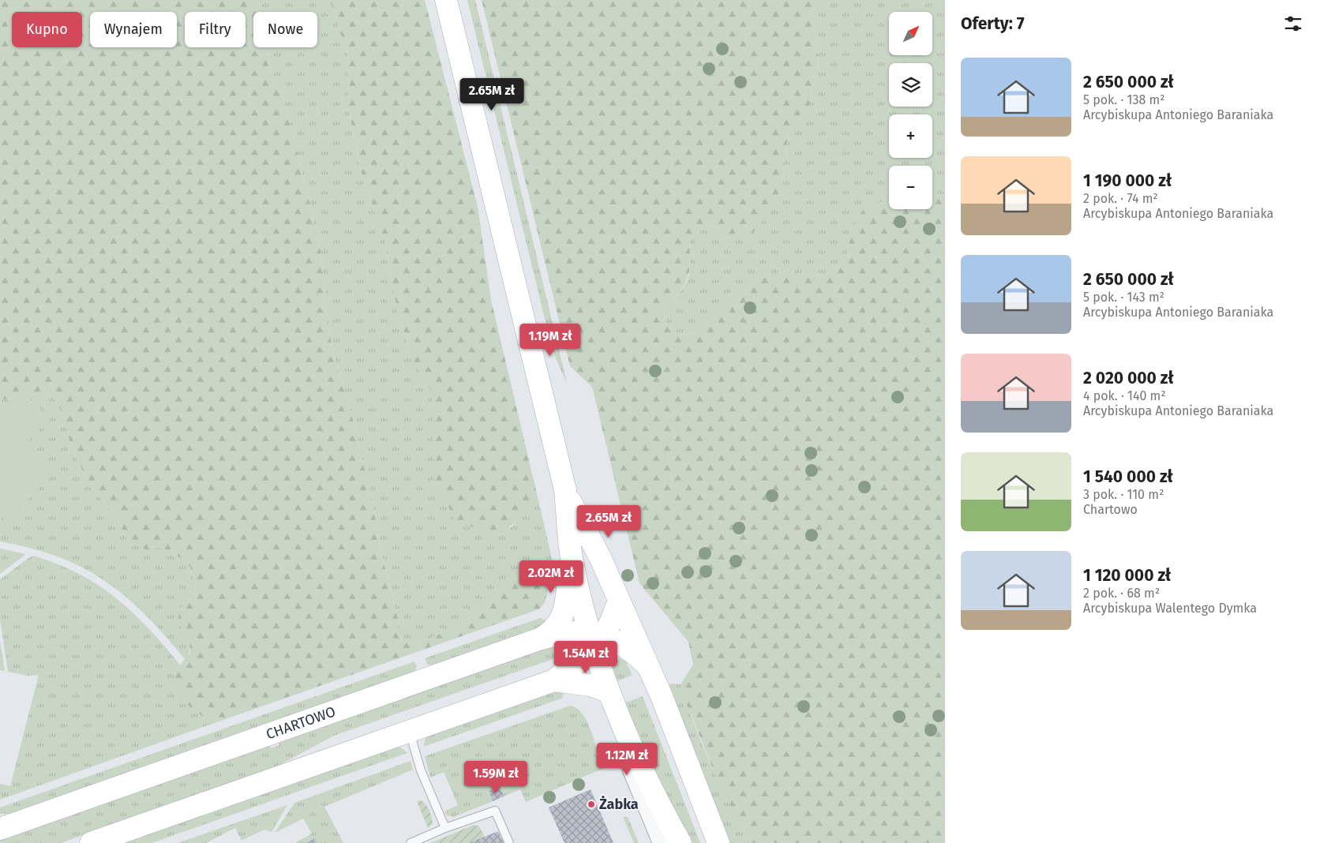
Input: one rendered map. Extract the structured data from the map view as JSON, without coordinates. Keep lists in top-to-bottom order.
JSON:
{
  "streets": {
    "street": ["CHARTOWO"]
  },
  "places": ["Żabka"],
  "north": "top right",
  "page": {
    "heading": "Oferty: 7",
    "map_buttons": ["+", "−"],
    "chip": [
      "Kupno",
      "Wynajem",
      "Filtry",
      "Nowe"
    ],
    "list": [
      {
        "name": "2 650 000 zł",
        "note": "5 pok. · 138 m² · Arcybiskupa Antoniego Baraniaka"
      },
      {
        "name": "1 190 000 zł",
        "note": "2 pok. · 74 m² · Arcybiskupa Antoniego Baraniaka"
      },
      {
        "name": "2 650 000 zł",
        "note": "5 pok. · 143 m² · Arcybiskupa Antoniego Baraniaka"
      },
      {
        "name": "2 020 000 zł",
        "note": "4 pok. · 140 m² · Arcybiskupa Antoniego Baraniaka"
      },
      {
        "name": "1 540 000 zł",
        "note": "3 pok. · 110 m² · Chartowo"
      },
      {
        "name": "1 120 000 zł",
        "note": "2 pok. · 68 m² · Arcybiskupa Walentego Dymka"
      }
    ],
    "price": [
      "2.65M zł",
      "1.19M zł",
      "2.65M zł",
      "2.02M zł",
      "1.54M zł",
      "1.12M zł",
      "1.59M zł"
    ]
  }
}
